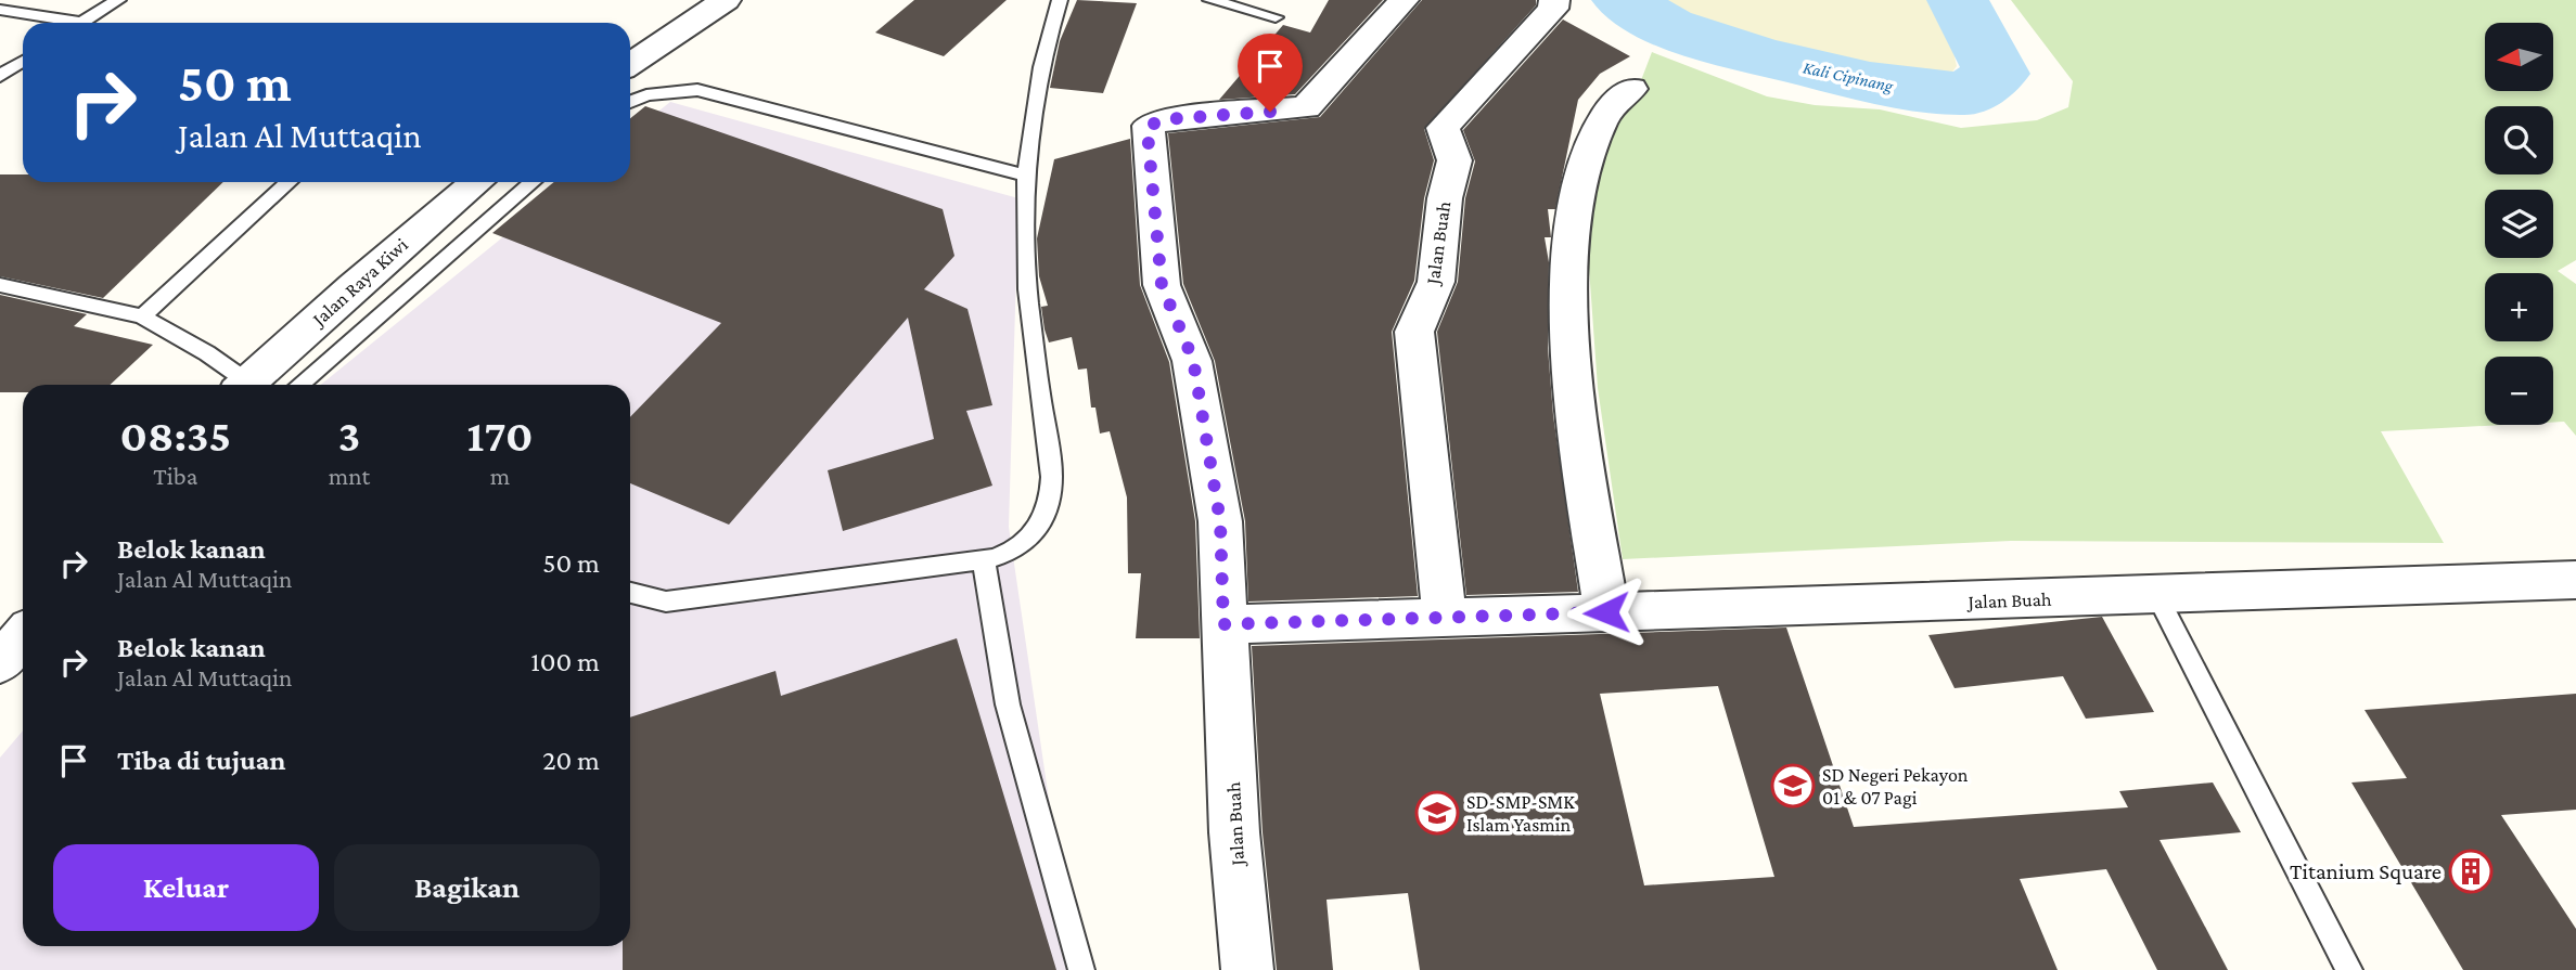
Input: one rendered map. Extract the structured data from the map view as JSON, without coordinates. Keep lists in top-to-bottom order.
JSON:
{
  "streets": {
    "street": ["Jalan Buah", "Jalan Raya Kiwi"]
  },
  "water": ["Kali Cipinang"],
  "places": {
    "school or university": ["SD Negeri Pekayon 01 & 07 Pagi", "SD-SMP-SMK Islam Yasmin"],
    "building": ["Titanium Square"]
  },
  "north": "left",
  "page": {
    "map_buttons": ["+", "−"],
    "turn": ["50 m", "Jalan Al Muttaqin"],
    "eta": [
      "08:35",
      "Tiba",
      "3",
      "mnt",
      "170",
      "m"
    ],
    "list": [
      {
        "name": "Belok kanan",
        "note": "Jalan Al Muttaqin",
        "value": "50 m"
      },
      {
        "name": "Belok kanan",
        "note": "Jalan Al Muttaqin",
        "value": "100 m"
      },
      {
        "name": "Tiba di tujuan",
        "value": "20 m"
      }
    ],
    "buttons": ["Keluar", "Bagikan"]
  }
}
